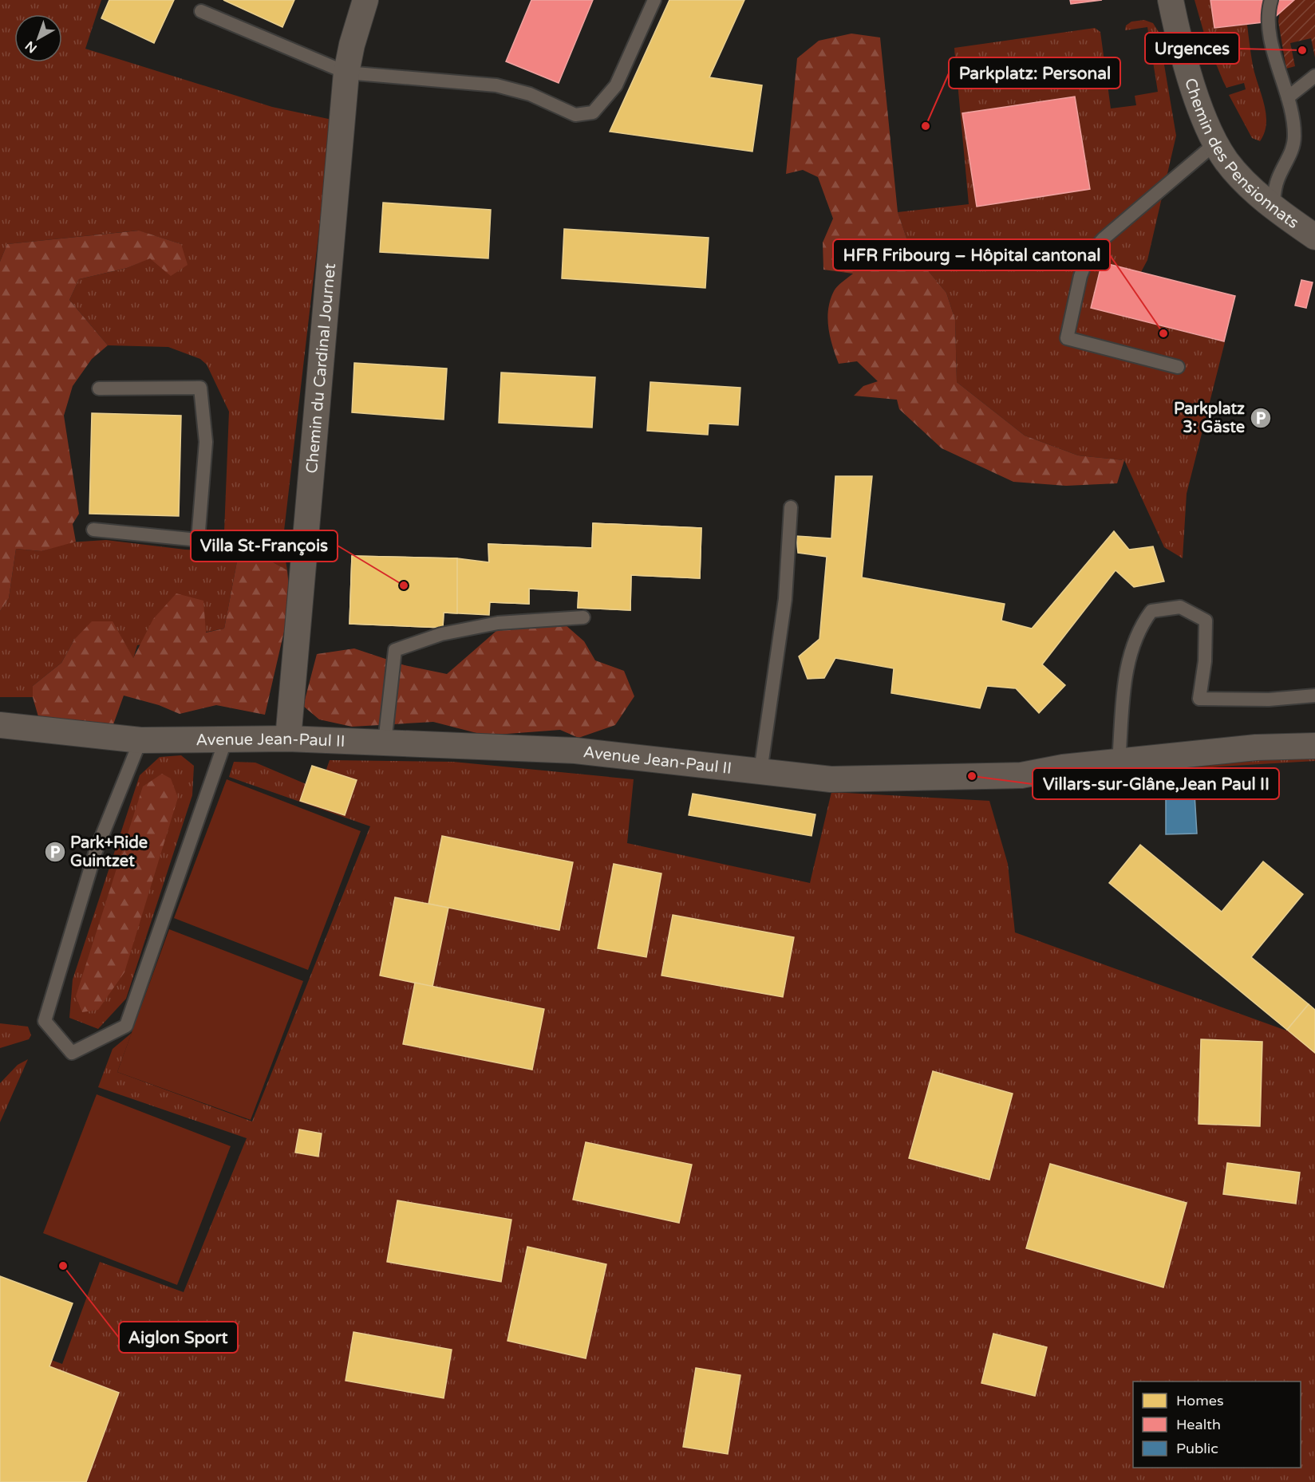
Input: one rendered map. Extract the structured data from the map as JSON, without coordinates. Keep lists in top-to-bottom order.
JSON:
{
  "streets": {
    "street": ["Chemin des Pensionnats", "Chemin du Cardinal Journet", "Avenue Jean-Paul II"]
  },
  "crossings": [
    ["Chemin du Cardinal Journet", "Avenue Jean-Paul II"]
  ],
  "places": {
    "other": [
      "Urgences",
      "Parkplatz: Personal",
      "HFR Fribourg – Hôpital cantonal",
      "Villa St-François",
      "Villars-sur-Glâne,Jean Paul II",
      "Aiglon Sport"
    ],
    "parking": ["Parkplatz 3: Gäste", "Park+Ride Guintzet"]
  },
  "legend": ["Homes", "Health", "Public"],
  "north": "bottom left"
}
